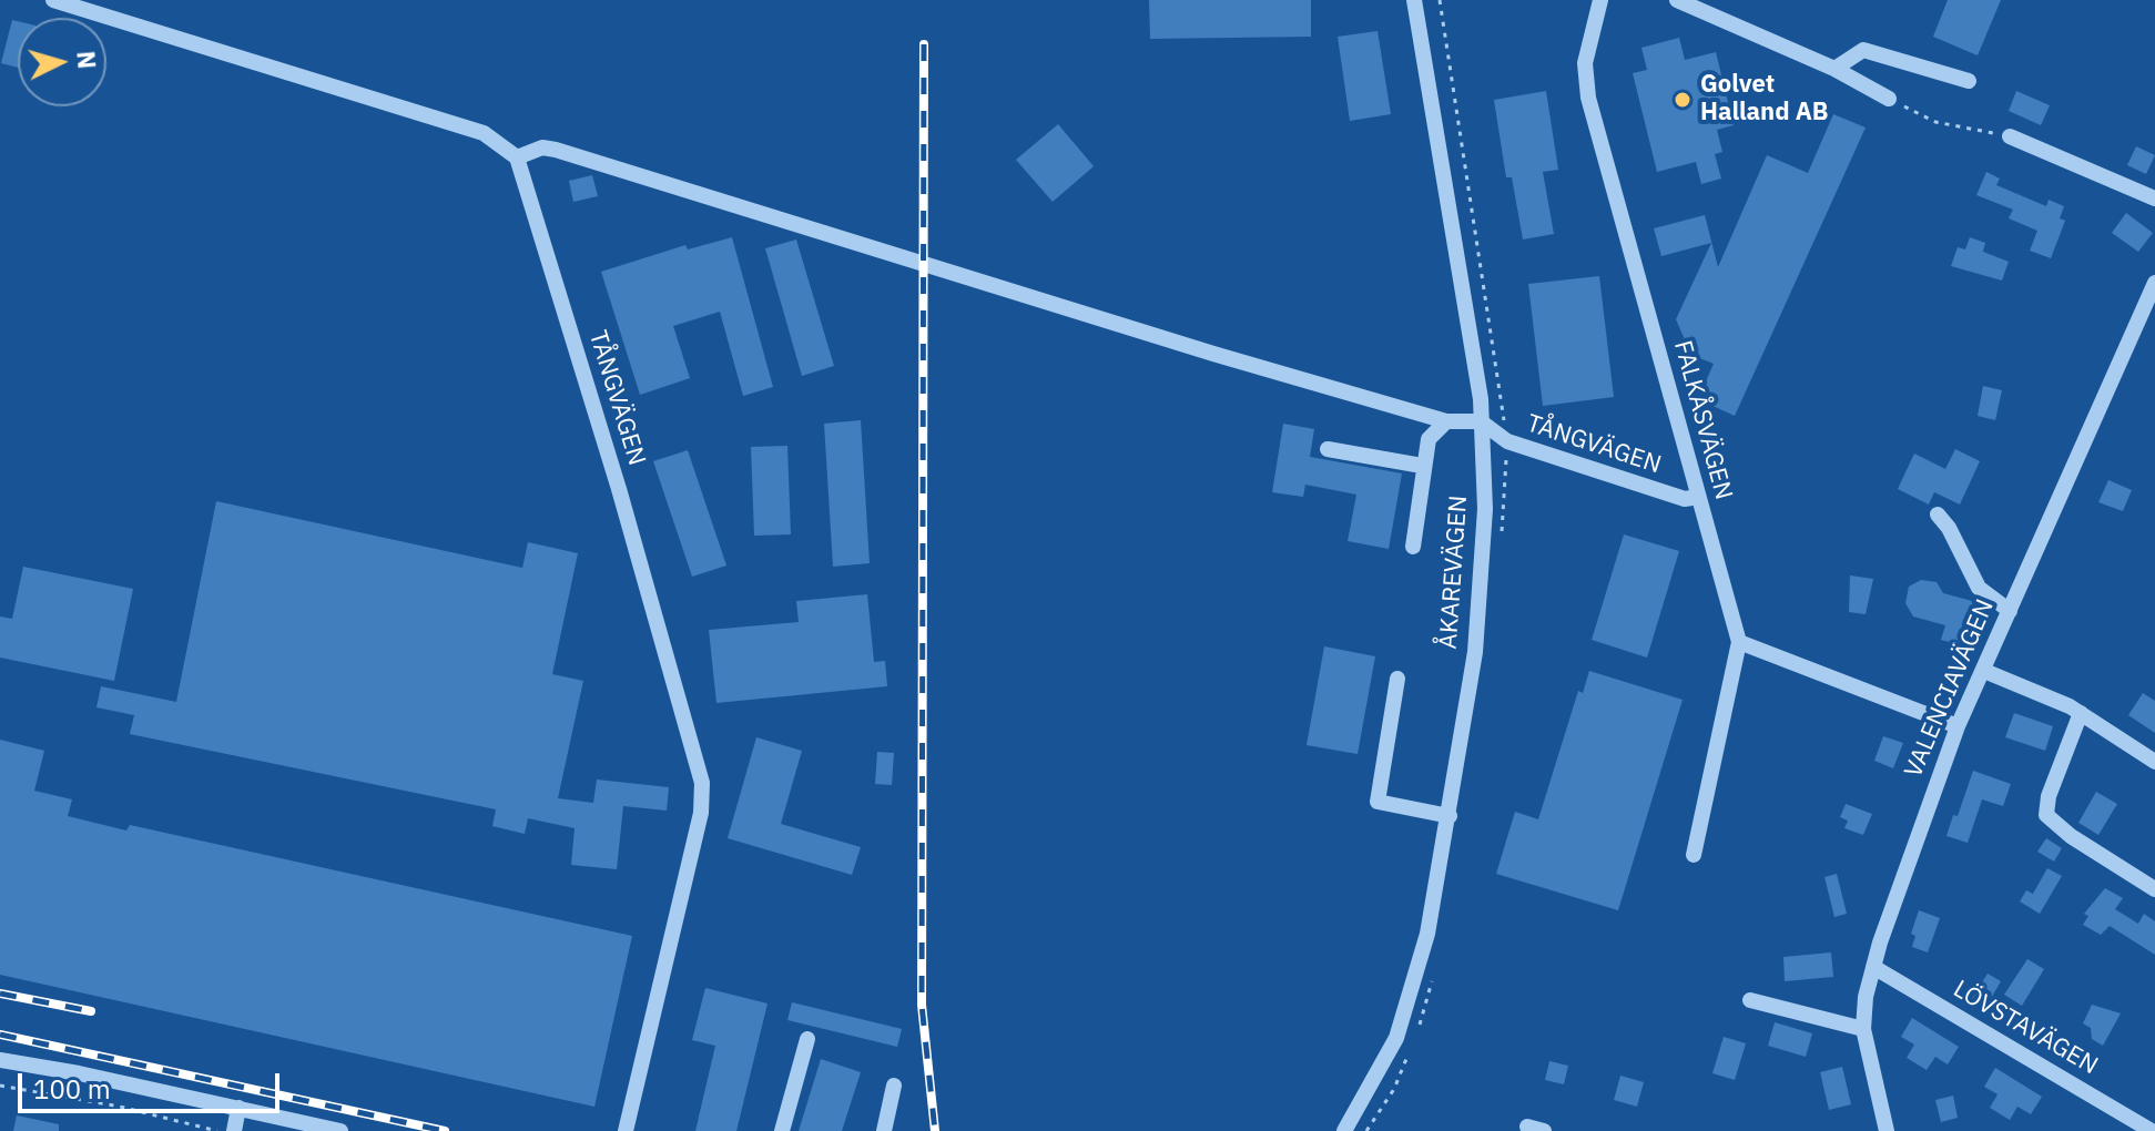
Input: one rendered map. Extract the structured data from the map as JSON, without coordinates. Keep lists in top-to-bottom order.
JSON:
{
  "streets": {
    "street": [
      "TÅNGVÄGEN",
      "FALKÅSVÄGEN",
      "ÅKAREVÄGEN",
      "VALENCIAVÄGEN",
      "LÖVSTAVÄGEN"
    ]
  },
  "crossings": [
    ["TÅNGVÄGEN", "FALKÅSVÄGEN"],
    ["TÅNGVÄGEN", "ÅKAREVÄGEN"],
    ["VALENCIAVÄGEN", "LÖVSTAVÄGEN"]
  ],
  "places": ["Golvet Halland AB"],
  "scale_bar": "100 m",
  "north": "right"
}
